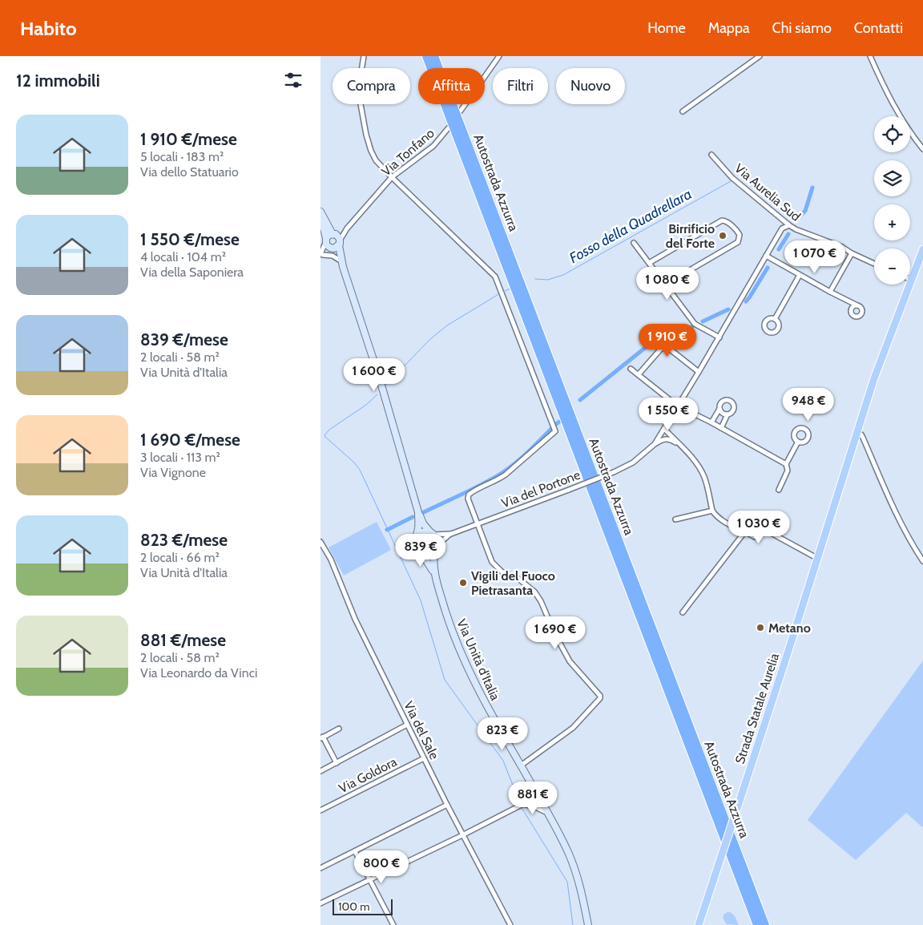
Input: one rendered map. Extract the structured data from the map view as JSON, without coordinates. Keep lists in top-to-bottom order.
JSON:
{
  "streets": {
    "highway": ["Autostrada Azzurra"],
    "main road": ["Via Unità d'Italia", "Strada Statale Aurelia"],
    "street": [
      "Via Tonfano",
      "Via Aurelia Sud",
      "Via del Portone",
      "Via del Sale",
      "Via Goldora"
    ]
  },
  "crossings": [
    ["Via Aurelia Sud", "Via del Portone"],
    ["Via del Portone", "Via Unità d'Italia"],
    ["Via del Sale", "Via Goldora"]
  ],
  "water": ["Fosso della Quadrellara"],
  "places": ["Birrificio del Forte", "Vigili del Fuoco Pietrasanta", "Metano"],
  "scale_bar": "100 m",
  "page": {
    "header": "Habito",
    "nav": [
      "Home",
      "Mappa",
      "Chi siamo",
      "Contatti"
    ],
    "heading": "12 immobili",
    "chip": [
      "Compra",
      "Affitta",
      "Filtri",
      "Nuovo"
    ],
    "list": [
      {
        "name": "1 910 €/mese",
        "note": "5 locali · 183 m² · Via dello Statuario"
      },
      {
        "name": "1 550 €/mese",
        "note": "4 locali · 104 m² · Via della Saponiera"
      },
      {
        "name": "839 €/mese",
        "note": "2 locali · 58 m² · Via Unità d'Italia"
      },
      {
        "name": "1 690 €/mese",
        "note": "3 locali · 113 m² · Via Vignone"
      },
      {
        "name": "823 €/mese",
        "note": "2 locali · 66 m² · Via Unità d'Italia"
      },
      {
        "name": "881 €/mese",
        "note": "2 locali · 58 m² · Via Leonardo da Vinci"
      }
    ],
    "map_buttons": ["+", "−"],
    "price": [
      "1 070 €",
      "1 080 €",
      "1 910 €",
      "1 600 €",
      "948 €",
      "1 550 €",
      "1 030 €",
      "839 €",
      "1 690 €",
      "823 €",
      "881 €",
      "800 €"
    ],
    "scale": "100 m"
  }
}
